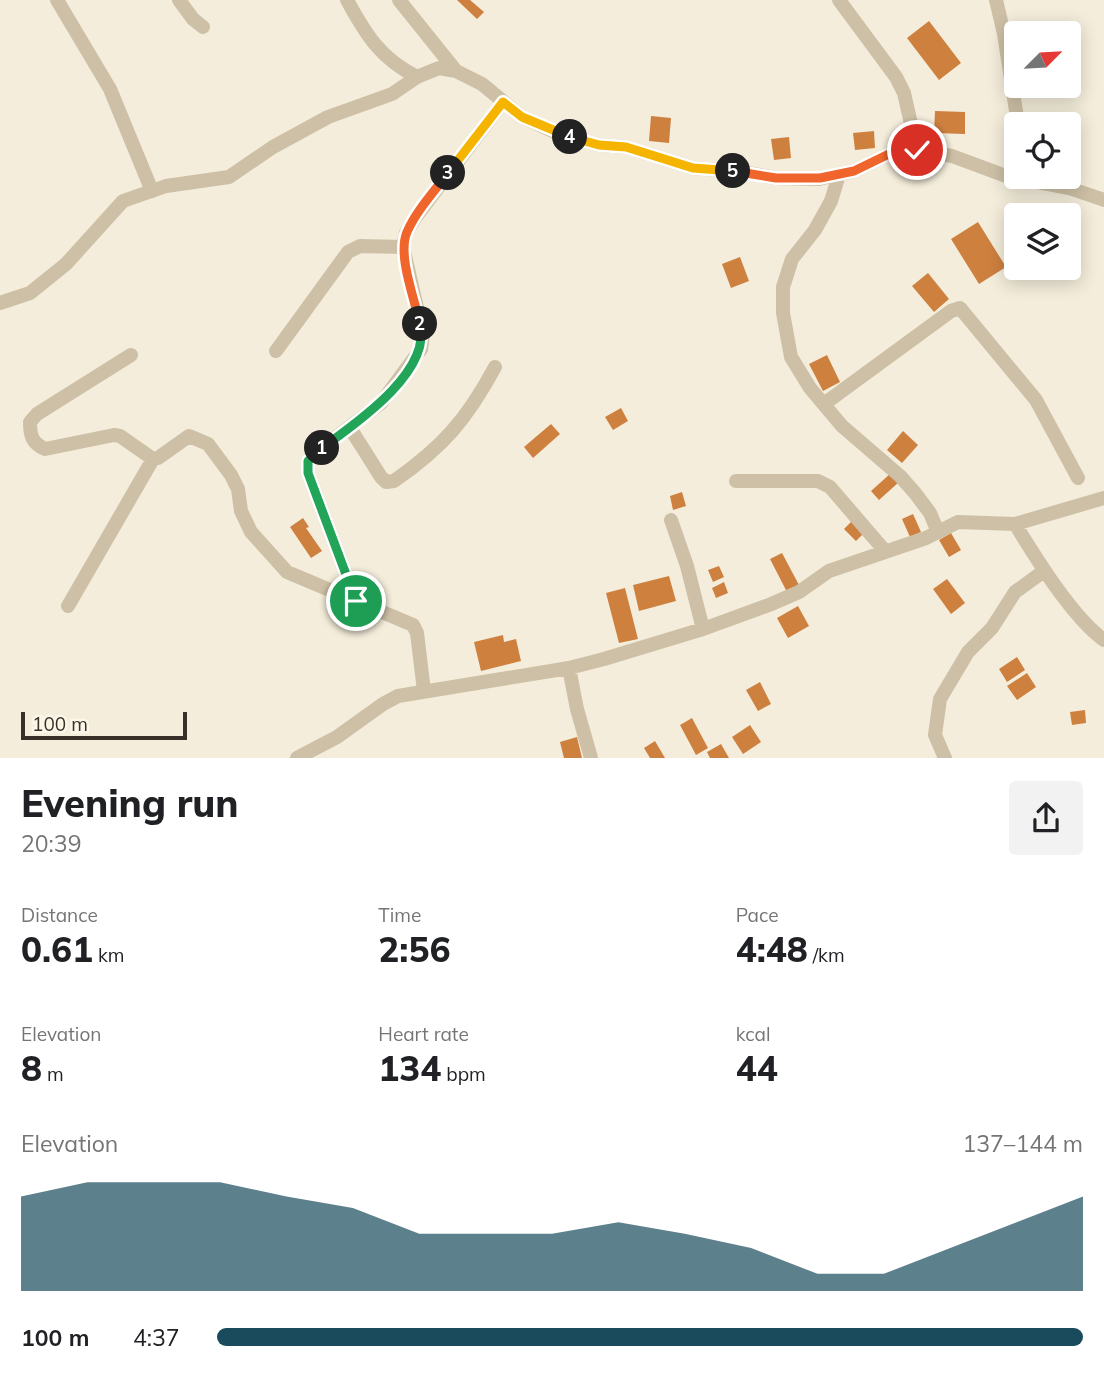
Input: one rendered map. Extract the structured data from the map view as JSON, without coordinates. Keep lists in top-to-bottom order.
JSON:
{
  "scale_bar": "100 m",
  "north": "top right",
  "page": {
    "pins": [
      "4",
      "5",
      "3",
      "2",
      "1"
    ],
    "scale": "100 m",
    "heading": ["Evening run", "20:39"],
    "stats": [
      ["Distance", "0.61 km"],
      ["Time", "2:56"],
      ["Pace", "4:48 /km"],
      ["Elevation", "8 m"],
      ["Heart rate", "134 bpm"],
      ["kcal", "44"]
    ],
    "chart": ["Elevation", "137–144 m"],
    "list": [
      {
        "name": "100 m",
        "note": "4:37"
      }
    ]
  }
}
